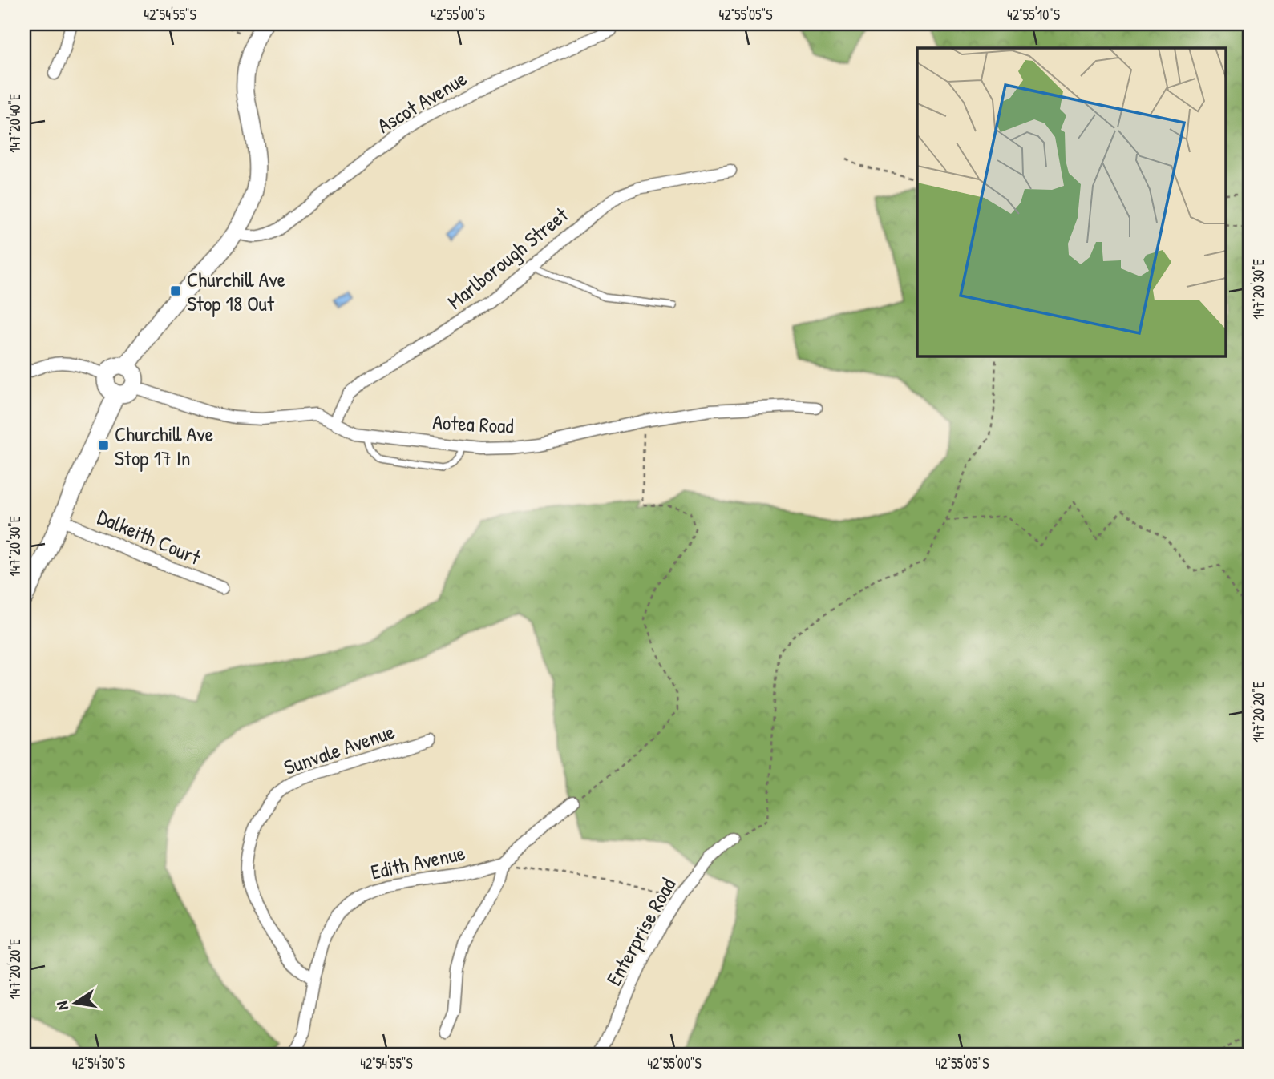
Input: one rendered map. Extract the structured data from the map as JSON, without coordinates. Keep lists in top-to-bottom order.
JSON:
{
  "streets": {
    "street": [
      "Ascot Avenue",
      "Marlborough Street",
      "Aotea Road",
      "Dalkeith Court",
      "Sunvale Avenue",
      "Edith Avenue",
      "Enterprise Road"
    ]
  },
  "crossings": [
    ["Marlborough Street", "Aotea Road"],
    ["Sunvale Avenue", "Edith Avenue"]
  ],
  "places": {
    "transit": ["Churchill Ave Stop 18 Out", "Churchill Ave Stop 17 In"]
  },
  "north": "left",
  "coordinates": [
    "42°54'55\"S",
    "42°55'00\"S",
    "42°55'05\"S",
    "42°55'10\"S",
    "147°20'40\"E",
    "147°20'30\"E",
    "147°20'20\"E",
    "42°54'50\"S"
  ]
}
